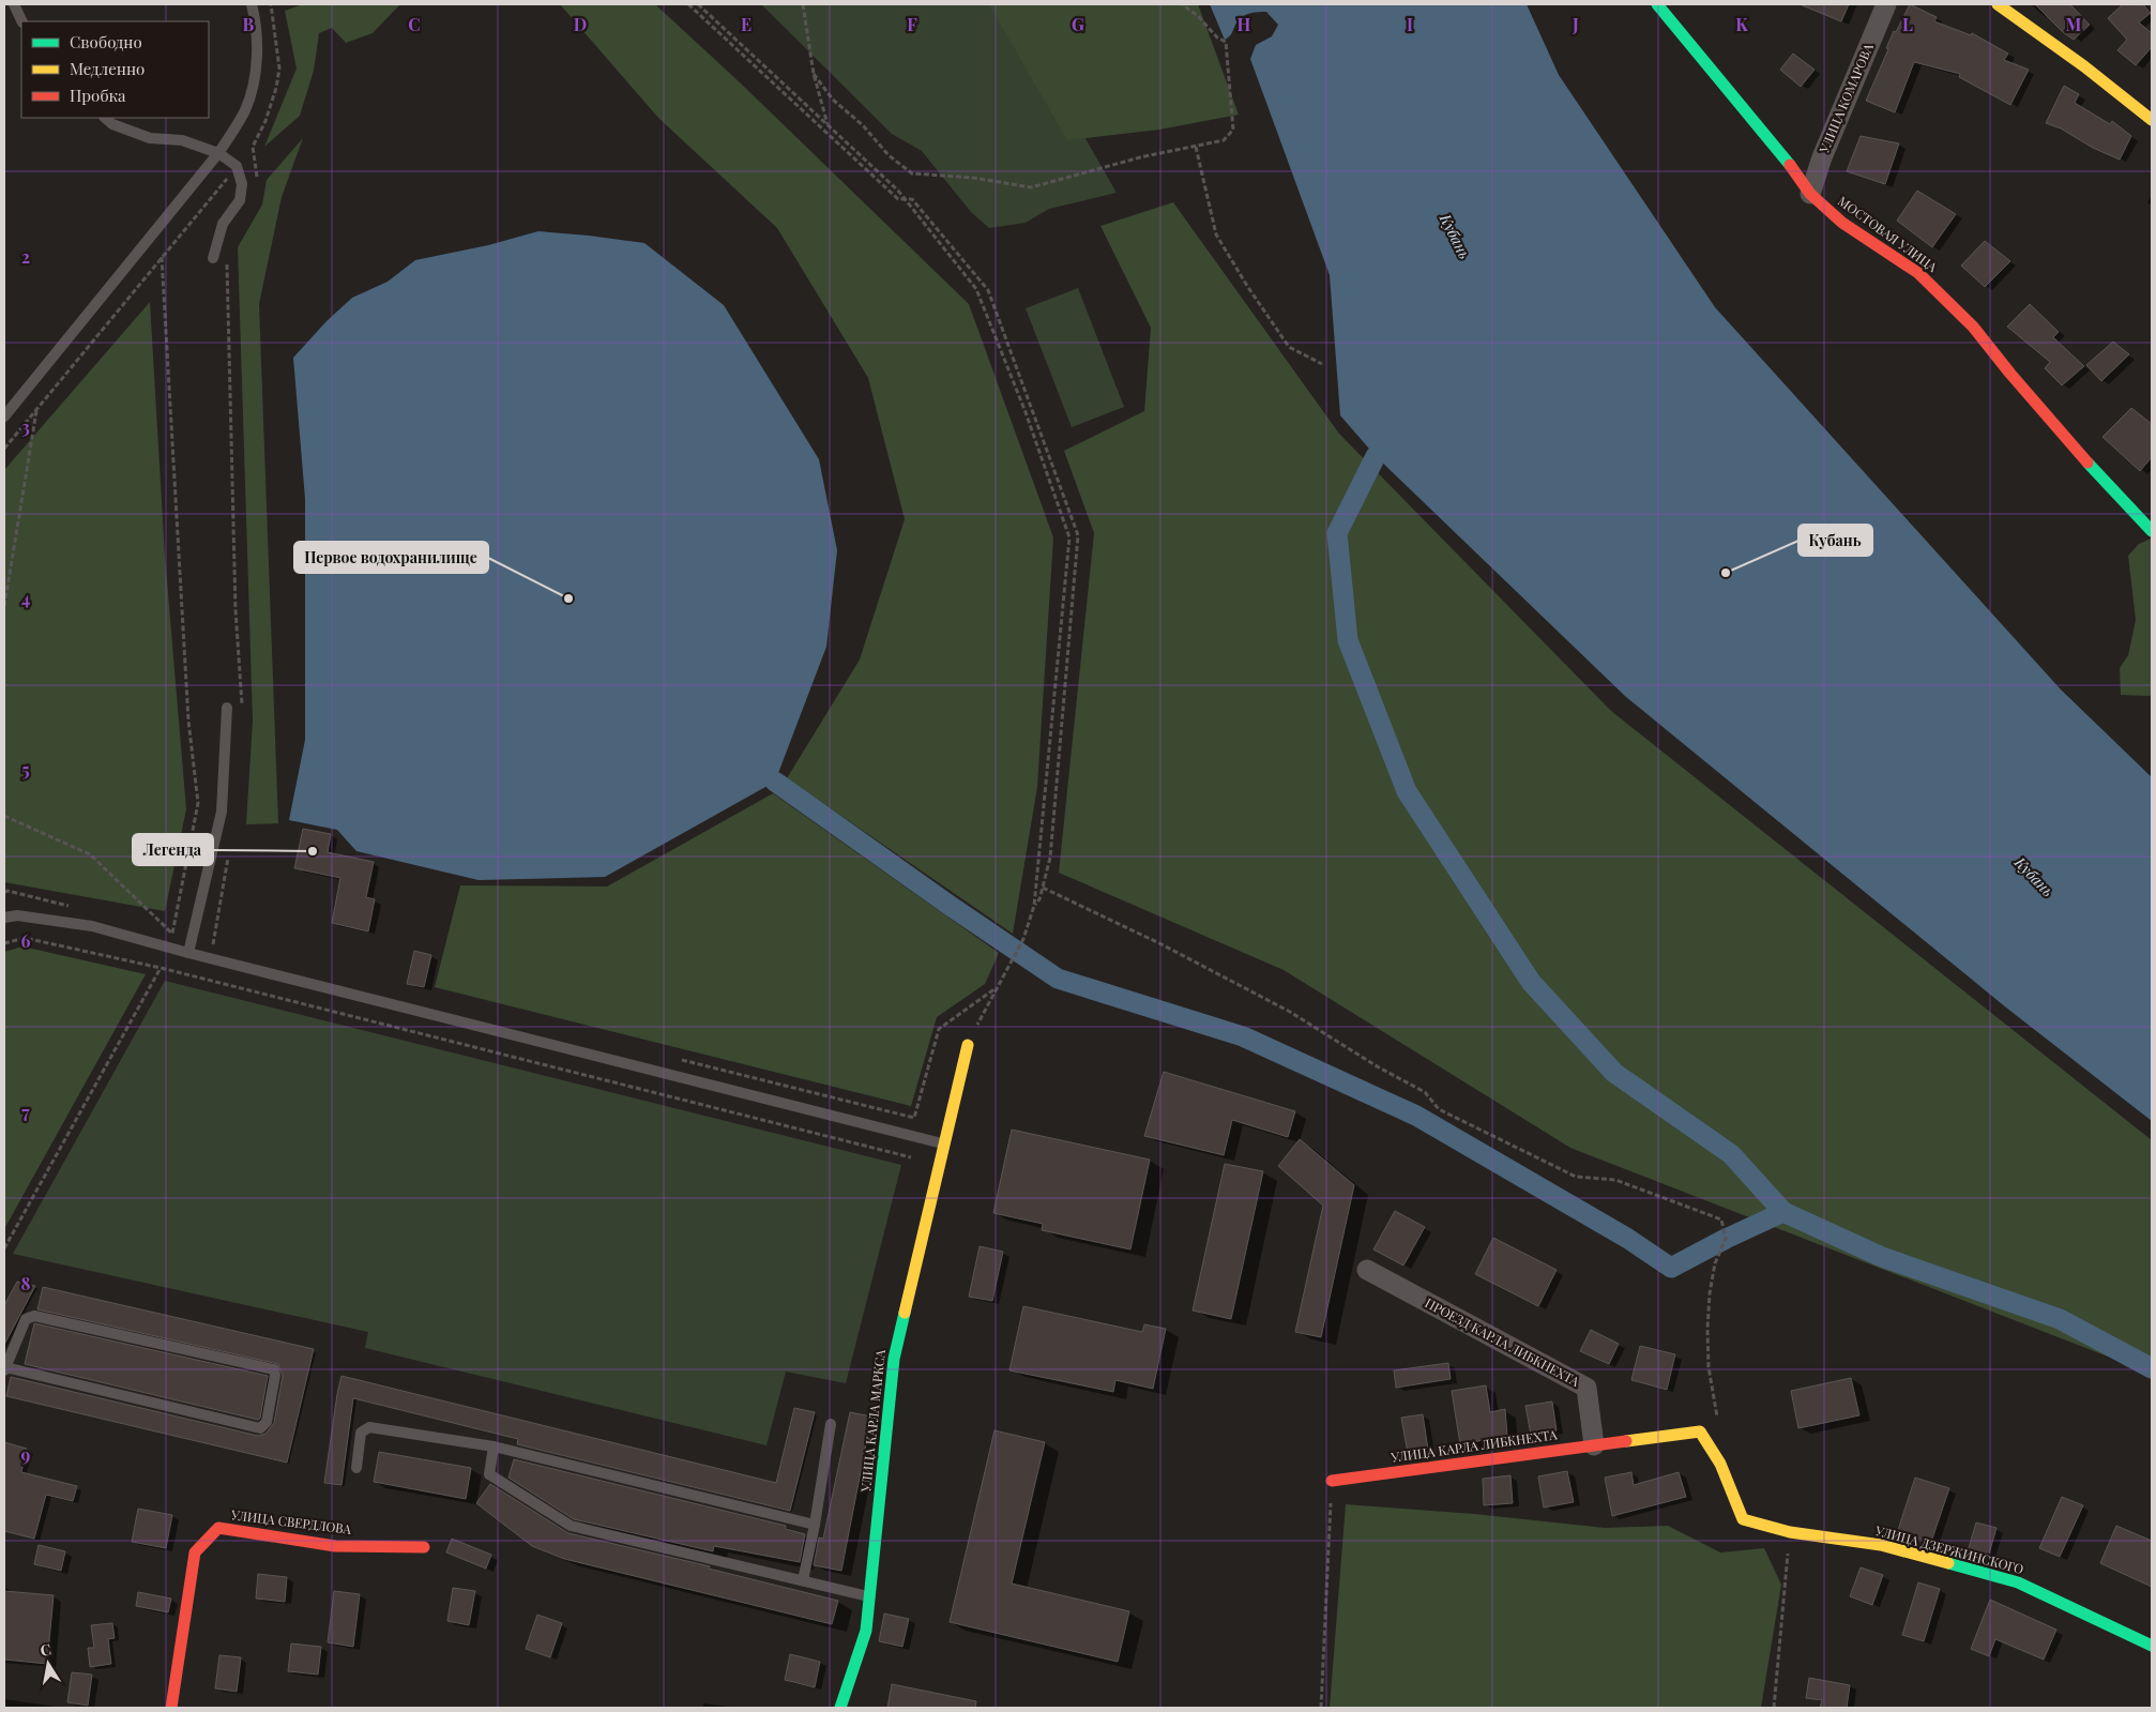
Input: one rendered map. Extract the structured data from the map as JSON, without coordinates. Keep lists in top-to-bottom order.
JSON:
{
  "streets": {
    "street": [
      "УЛИЦА КОМАРОВА",
      "МОСТОВАЯ УЛИЦА",
      "ПРОЕЗД КАРЛА ЛИБКНЕХТА",
      "УЛИЦА КАРЛА МАРКСА",
      "УЛИЦА КАРЛА ЛИБКНЕХТА",
      "УЛИЦА СВЕРДЛОВА",
      "УЛИЦА ДЗЕРЖИНСКОГО"
    ]
  },
  "crossings": [
    ["УЛИЦА КОМАРОВА", "МОСТОВАЯ УЛИЦА"],
    ["ПРОЕЗД КАРЛА ЛИБКНЕХТА", "УЛИЦА КАРЛА ЛИБКНЕХТА"],
    ["УЛИЦА КАРЛА ЛИБКНЕХТА", "УЛИЦА ДЗЕРЖИНСКОГО"]
  ],
  "water": ["Кубань"],
  "places": ["Кубань", "Первое водохранилище", "Легенда"],
  "legend": ["Свободно", "Медленно", "Пробка"],
  "north": "top",
  "grid": {
    "columns": [
      "B",
      "C",
      "D",
      "E",
      "F",
      "G",
      "H",
      "I",
      "J",
      "K",
      "L",
      "M"
    ],
    "rows": [
      "2",
      "3",
      "4",
      "5",
      "6",
      "7",
      "8",
      "9"
    ]
  }
}
